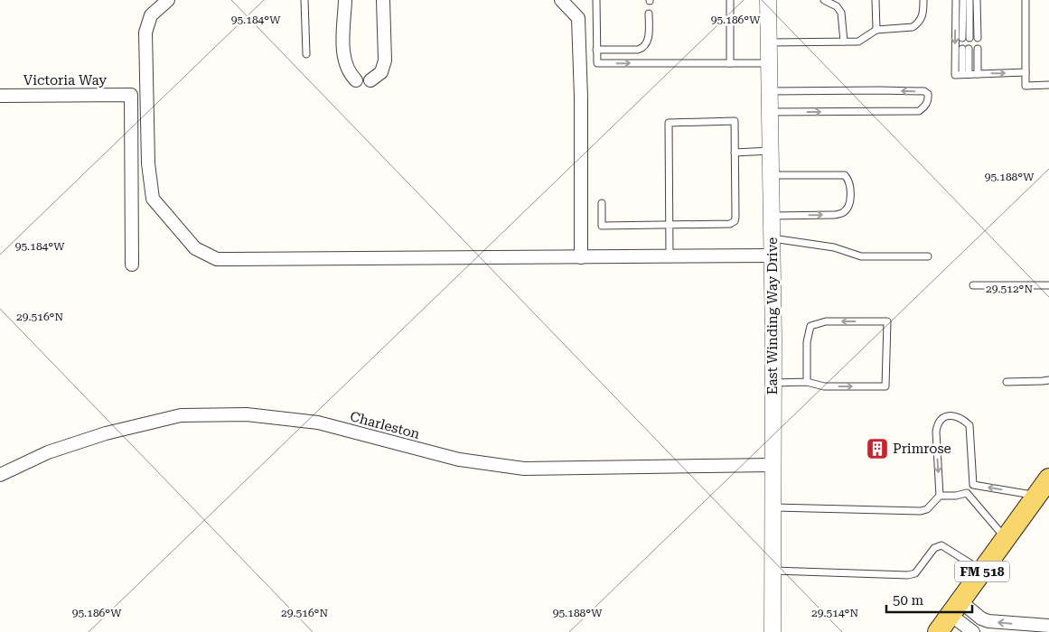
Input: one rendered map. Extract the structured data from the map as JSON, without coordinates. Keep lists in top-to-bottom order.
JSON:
{
  "streets": {
    "main road": ["FM 518"],
    "street": ["Victoria Way", "East Winding Way Drive", "Charleston"]
  },
  "crossings": [
    ["East Winding Way Drive", "Charleston"]
  ],
  "places": {
    "building": ["Primrose"]
  },
  "scale_bar": "50 m",
  "coordinates": [
    "95.184°W",
    "95.186°W",
    "95.188°W",
    "29.512°N",
    "29.516°N",
    "29.514°N"
  ]
}
